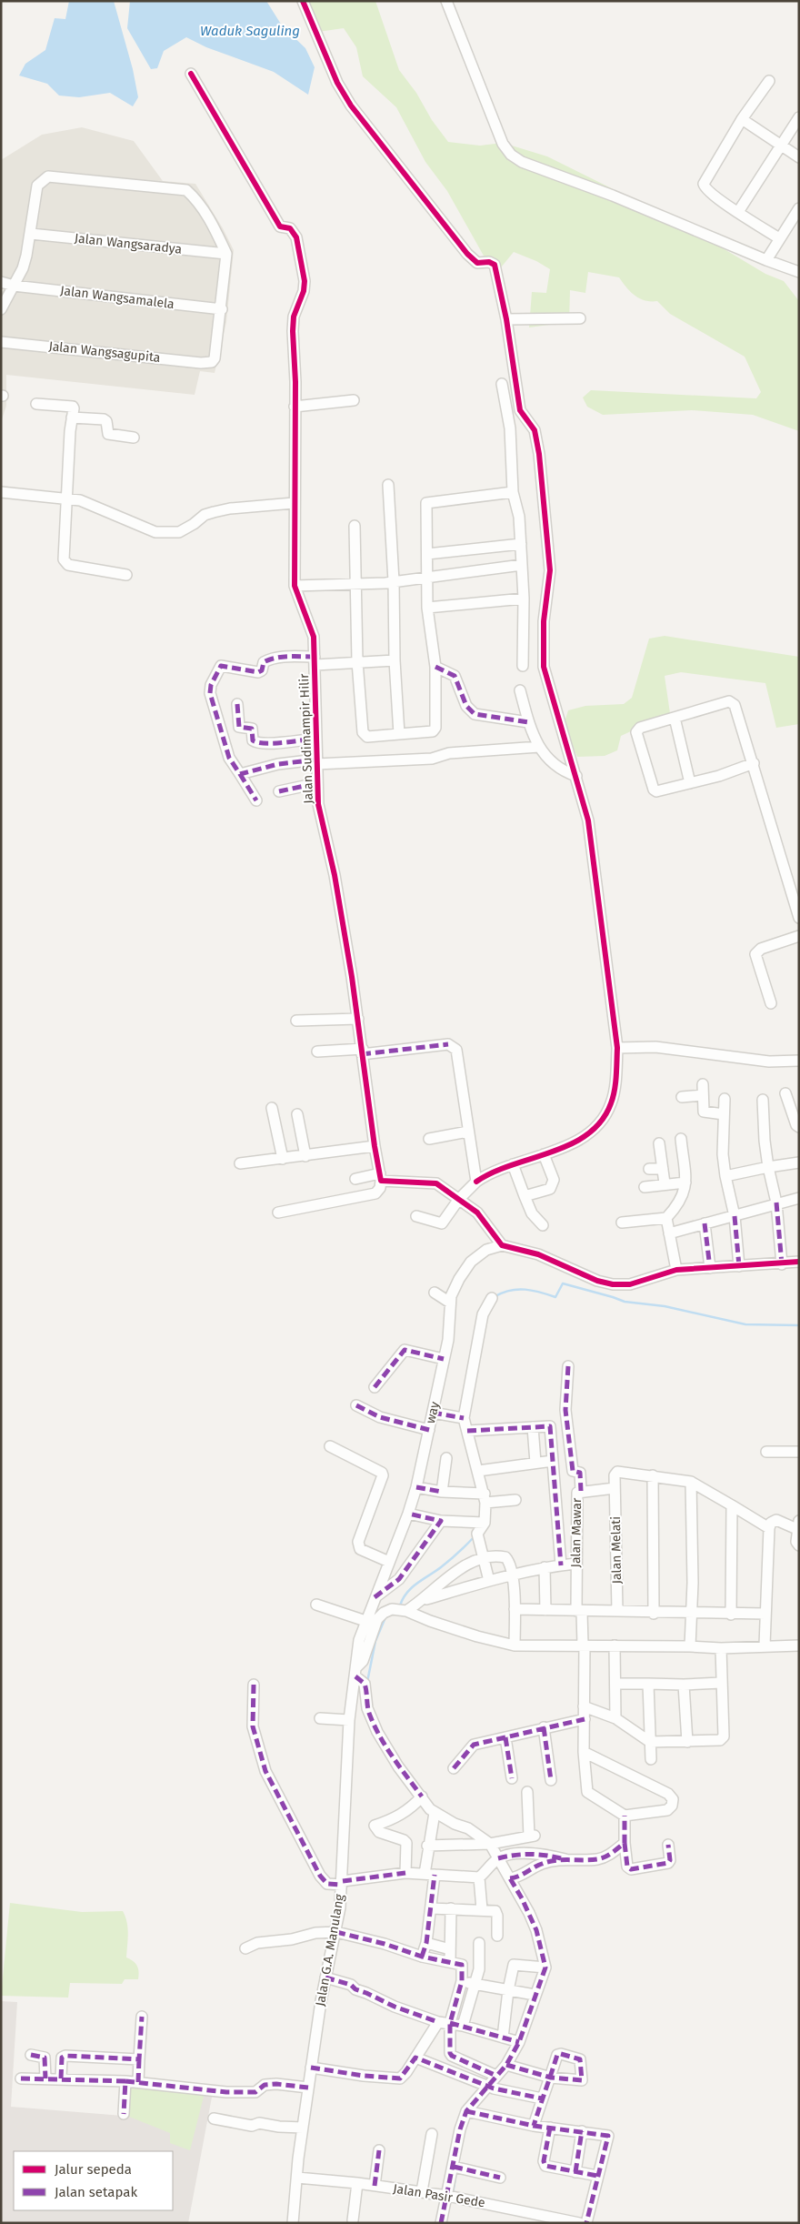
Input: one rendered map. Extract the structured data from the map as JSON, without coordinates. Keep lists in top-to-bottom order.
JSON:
{
  "streets": {
    "street": [
      "Jalan Wangsaradya",
      "Jalan Wangsamalela",
      "Jalan Wangsagupita",
      "Jalan Sudimampir Hilir",
      "way",
      "Jalan Mawar",
      "Jalan Melati",
      "Jalan G.A. Manulang",
      "Jalan Pasir Gede"
    ]
  },
  "crossings": [
    ["Jalan Wangsamalela", "Jalan Wangsagupita"],
    ["way", "Jalan G.A. Manulang"],
    ["Jalan Mawar", "Jalan Melati"],
    ["Jalan G.A. Manulang", "Jalan Pasir Gede"]
  ],
  "water": ["Waduk Saguling"],
  "legend": ["Jalur sepeda", "Jalan setapak"]
}
